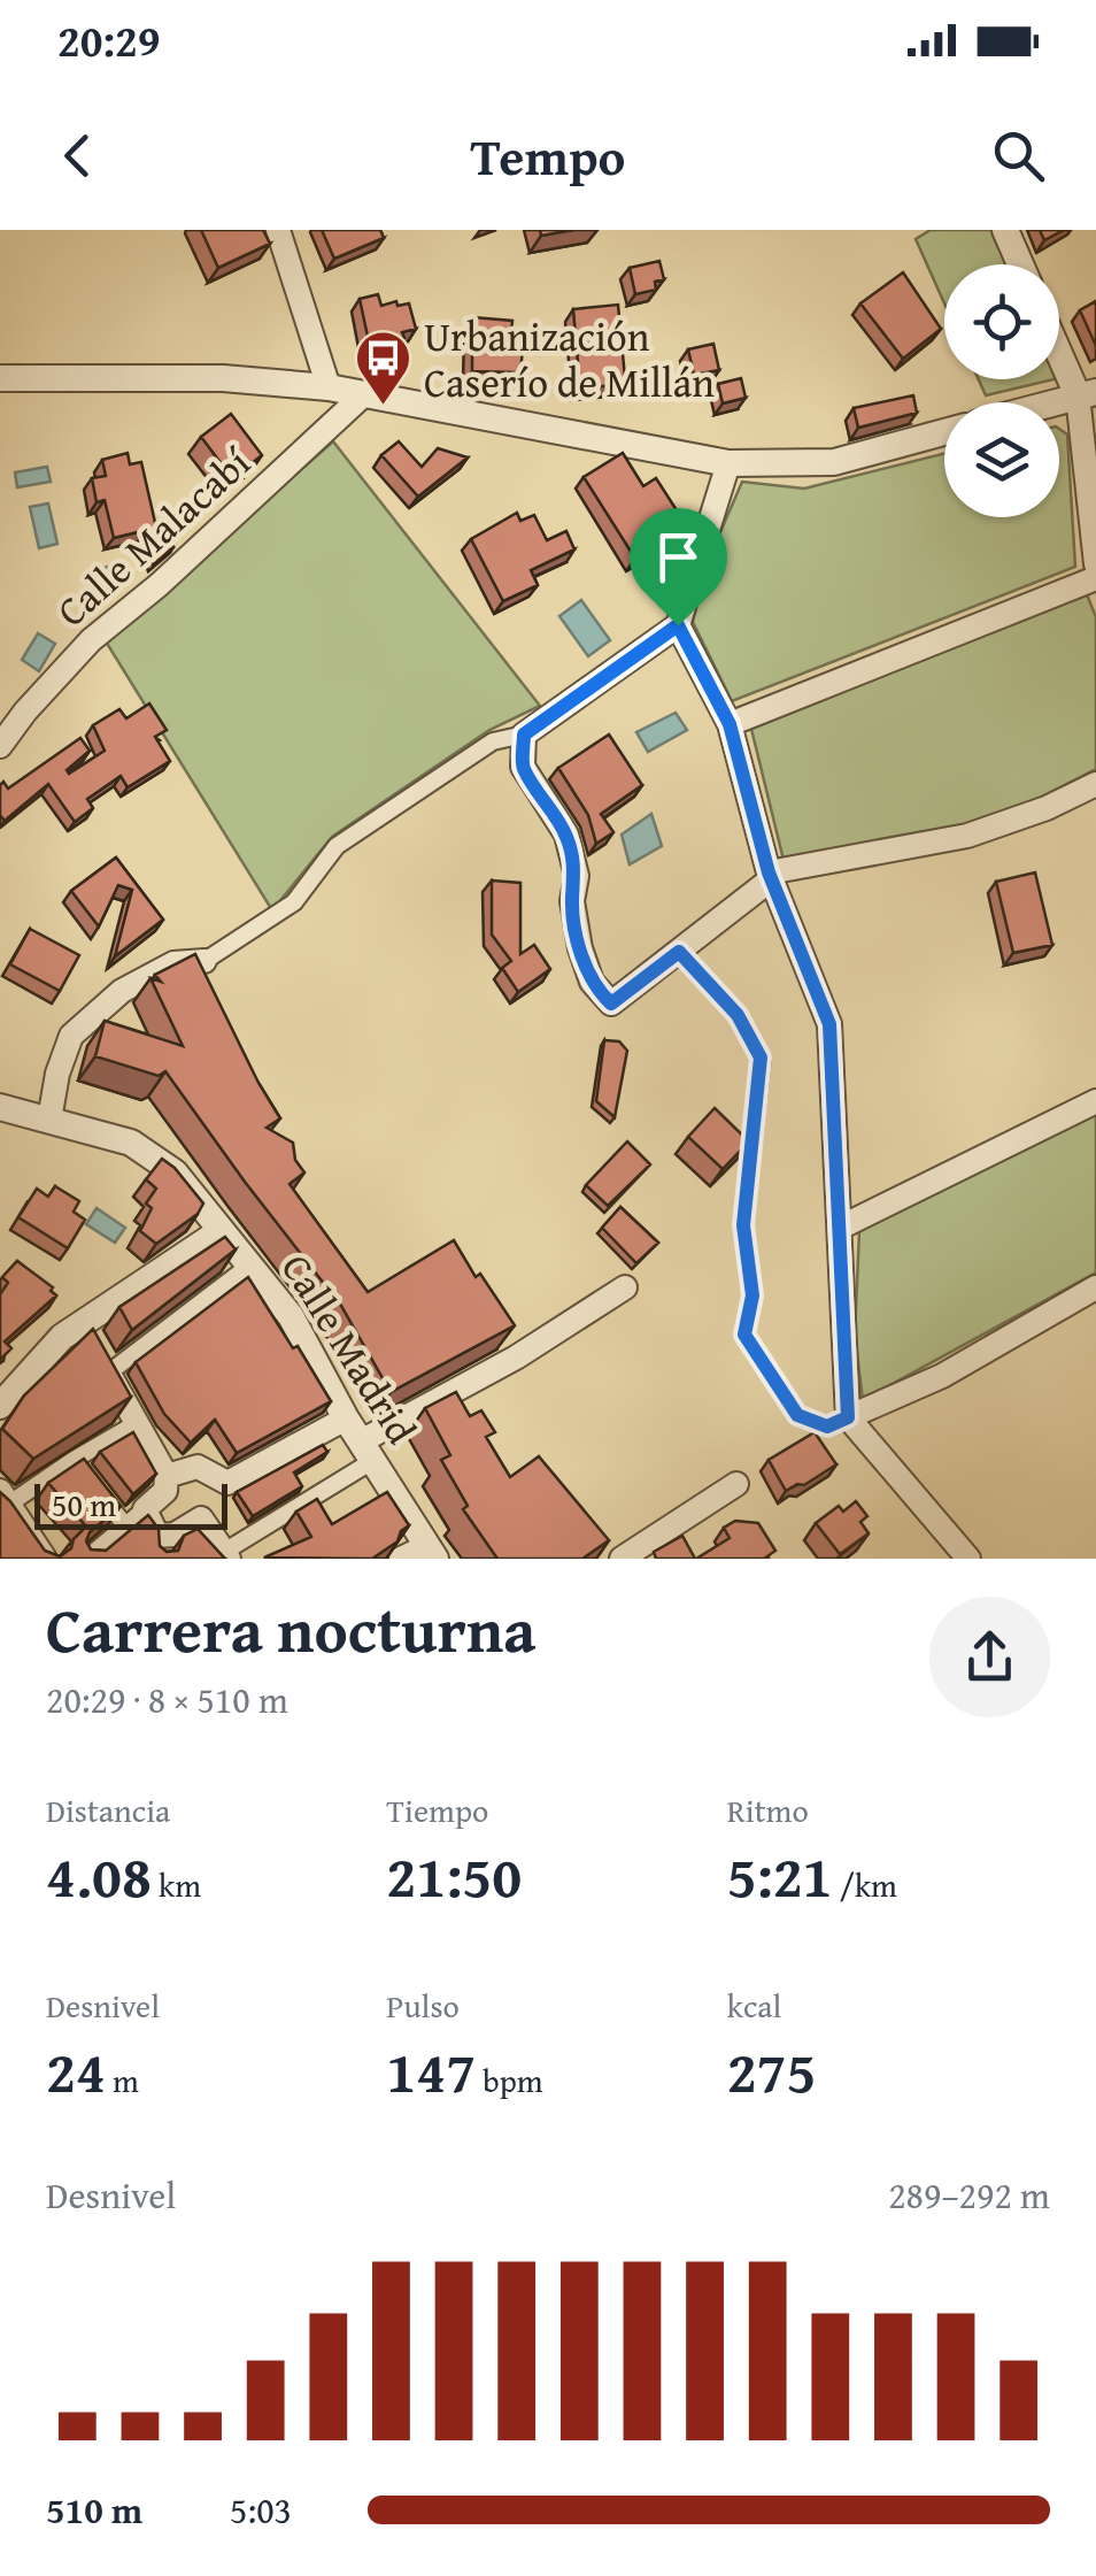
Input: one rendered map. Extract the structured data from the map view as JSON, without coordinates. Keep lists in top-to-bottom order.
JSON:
{
  "streets": {
    "street": ["Calle Malacabí", "Calle Madrid"]
  },
  "places": {
    "bus stop": ["Urbanización Caserío de Millán"]
  },
  "scale_bar": "50 m",
  "page": {
    "status": "20:29",
    "header": "Tempo",
    "scale": "50 m",
    "heading": ["Carrera nocturna", "20:29 · 8 × 510 m"],
    "stats": [
      ["Distancia", "4.08 km"],
      ["Tiempo", "21:50"],
      ["Ritmo", "5:21 /km"],
      ["Desnivel", "24 m"],
      ["Pulso", "147 bpm"],
      ["kcal", "275"]
    ],
    "chart": ["Desnivel", "289–292 m"],
    "list": [
      {
        "name": "510 m",
        "note": "5:03"
      }
    ]
  }
}
